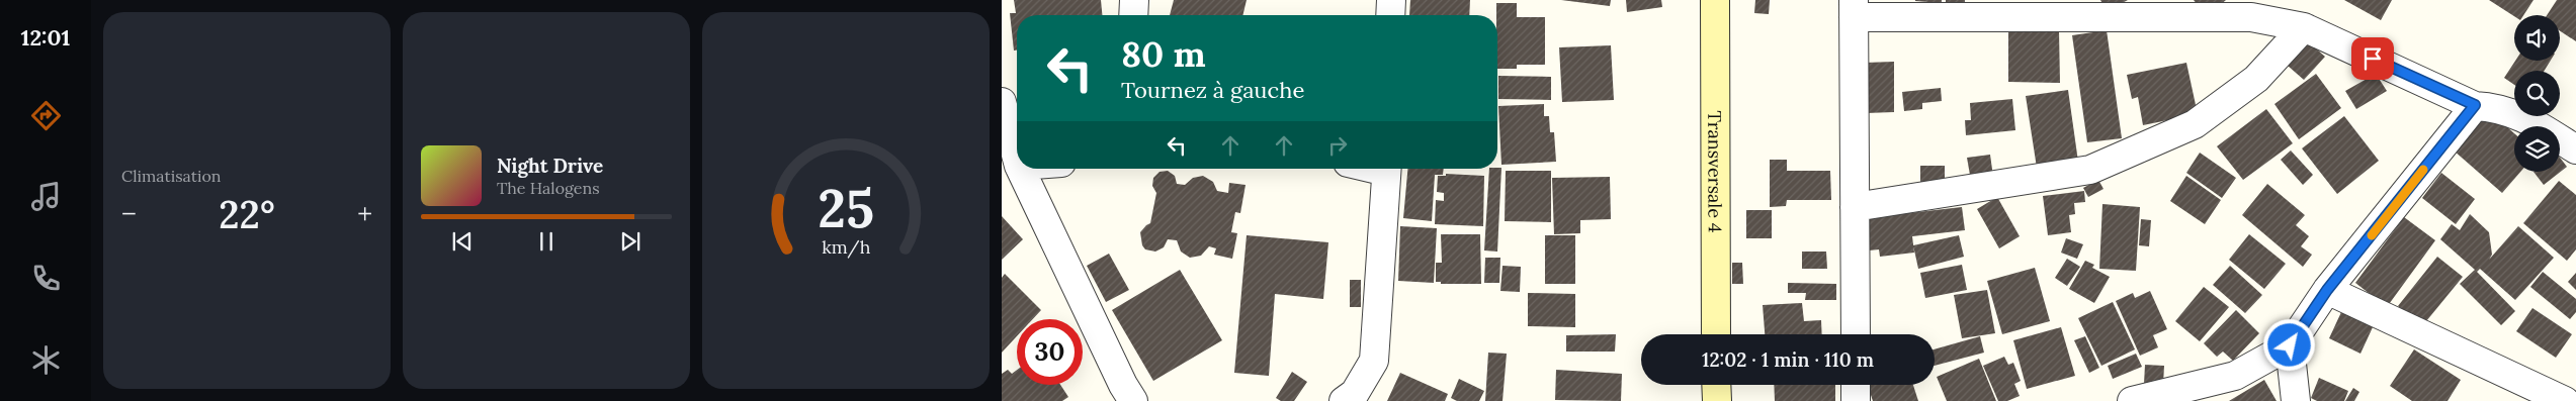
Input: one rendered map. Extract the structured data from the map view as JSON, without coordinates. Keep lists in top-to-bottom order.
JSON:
{
  "streets": {
    "main road": ["Transversale 4"]
  },
  "page": {
    "tabs": "12:01",
    "tile": "Climatisation",
    "turn": ["80 m", "Tournez à gauche"],
    "song": ["Night Drive", "The Halogens"],
    "heat": ["−", "22°", "+"],
    "limit": "30",
    "trip": "12:02 · 1 min · 110 m",
    "gauge": ["25", "km/h"]
  }
}
